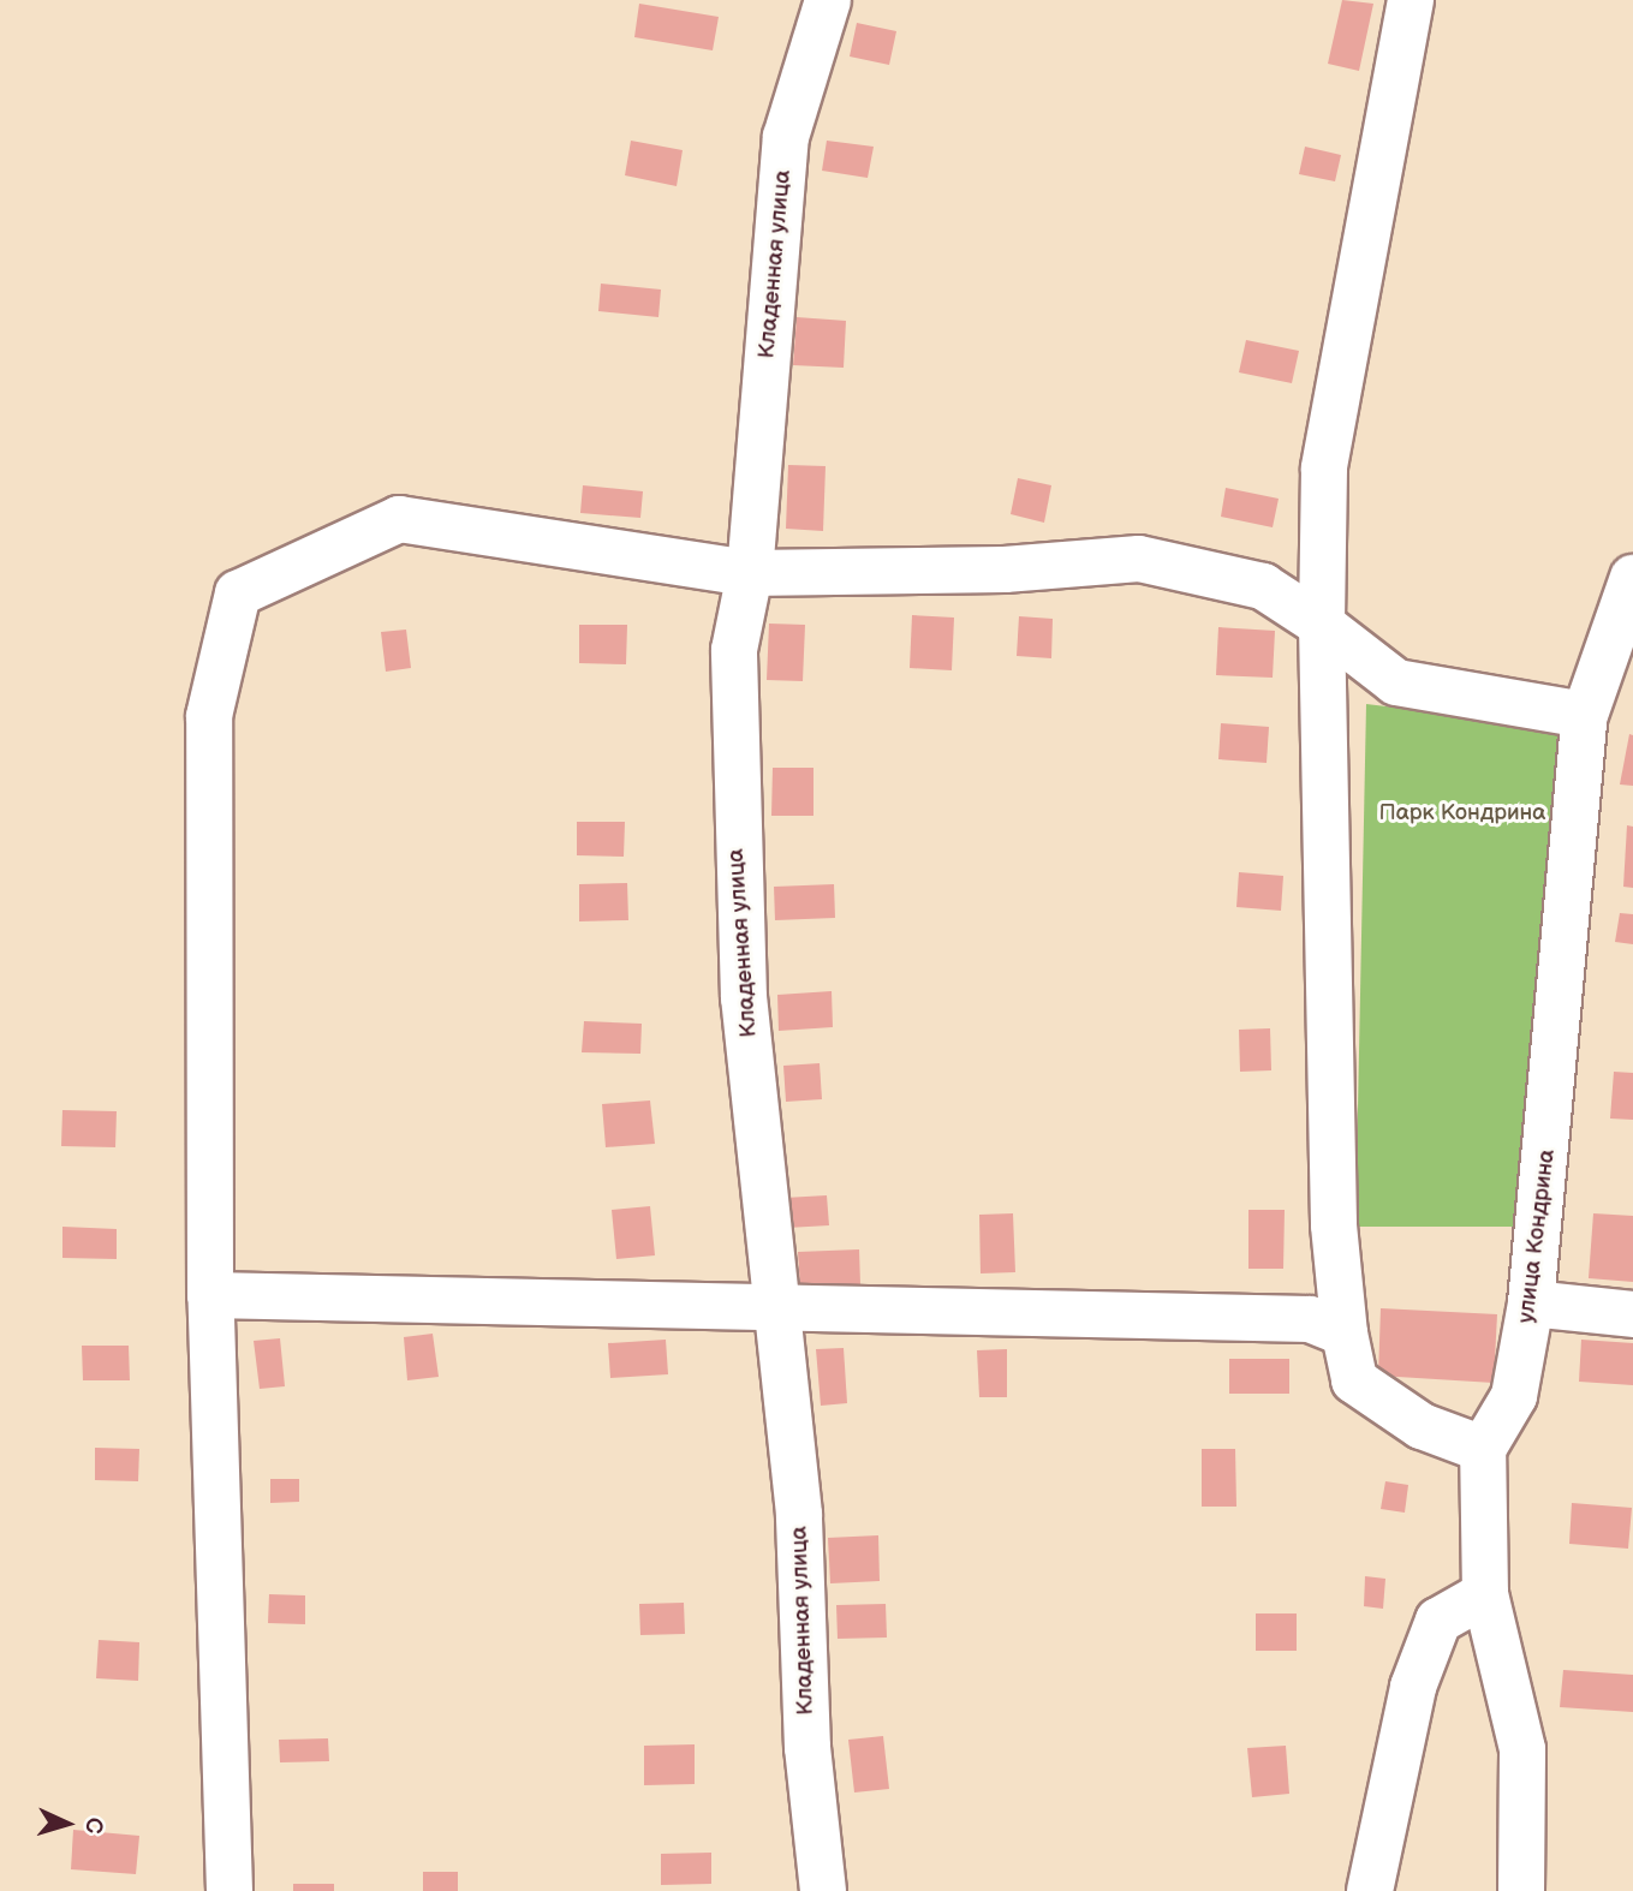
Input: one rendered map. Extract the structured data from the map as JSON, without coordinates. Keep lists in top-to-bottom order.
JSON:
{
  "streets": {
    "street": ["Кладенная улица", "улица Кондрина"]
  },
  "parks": ["Парк Кондрина"],
  "north": "right"
}
